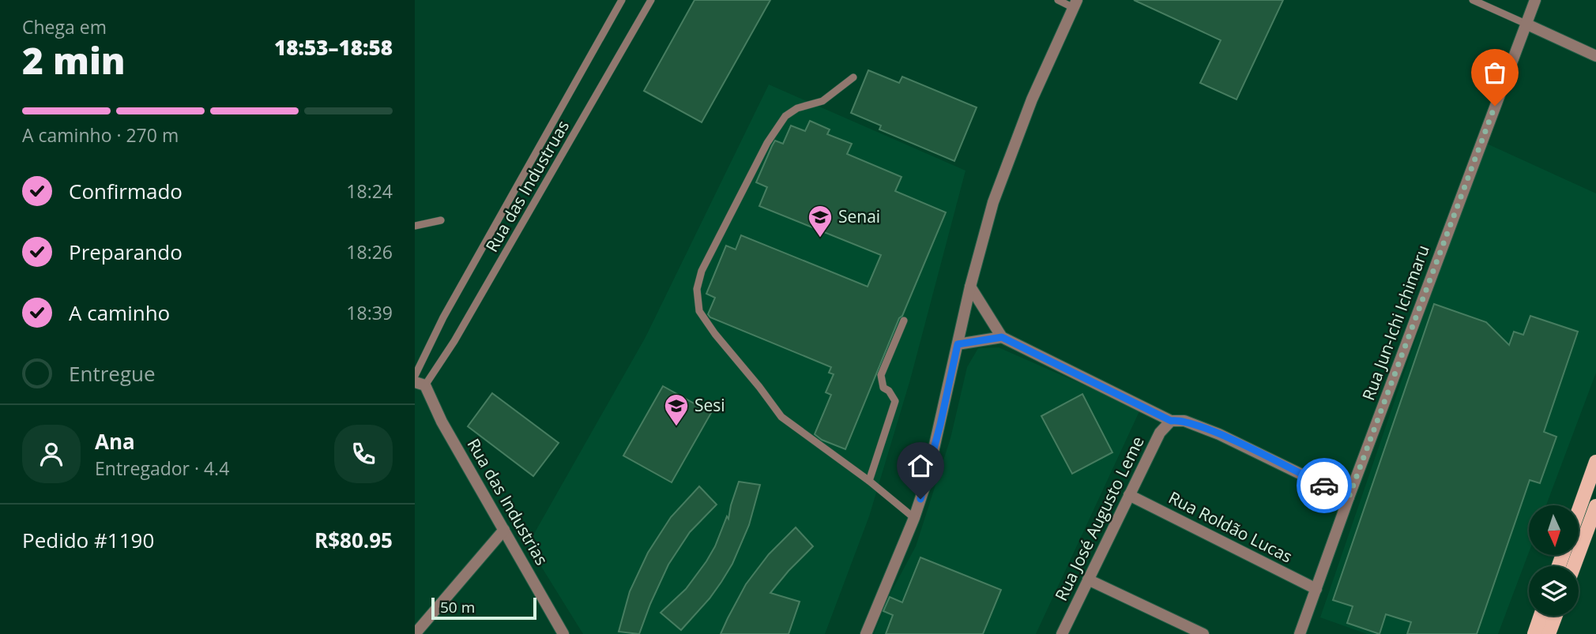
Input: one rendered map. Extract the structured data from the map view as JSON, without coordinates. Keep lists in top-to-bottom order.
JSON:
{
  "streets": {
    "street": [
      "Rua Jun-Ichi Ichimaru",
      "Rua das Industrias",
      "Rua José Augusto Leme",
      "Rua Roldão Lucas"
    ],
    "lane": ["Rua das Industruas"]
  },
  "crossings": [
    ["Rua das Industruas", "Rua das Industrias"],
    ["Rua Jun-Ichi Ichimaru", "Rua Roldão Lucas"],
    ["Rua José Augusto Leme", "Rua Roldão Lucas"]
  ],
  "places": {
    "school or university": ["Senai", "Sesi"]
  },
  "scale_bar": "50 m",
  "north": "bottom",
  "page": {
    "heading": ["2 min", "Chega em", "18:53–18:58"],
    "panel": [
      "Ana",
      "Entregador · 4.4",
      "Pedido #1190",
      "R$80.95"
    ],
    "bar": "A caminho · 270 m",
    "list": [
      ["Confirmado", "18:24"],
      ["Preparando", "18:26"],
      ["A caminho", "18:39"],
      "Entregue"
    ],
    "scale": "50 m"
  }
}
